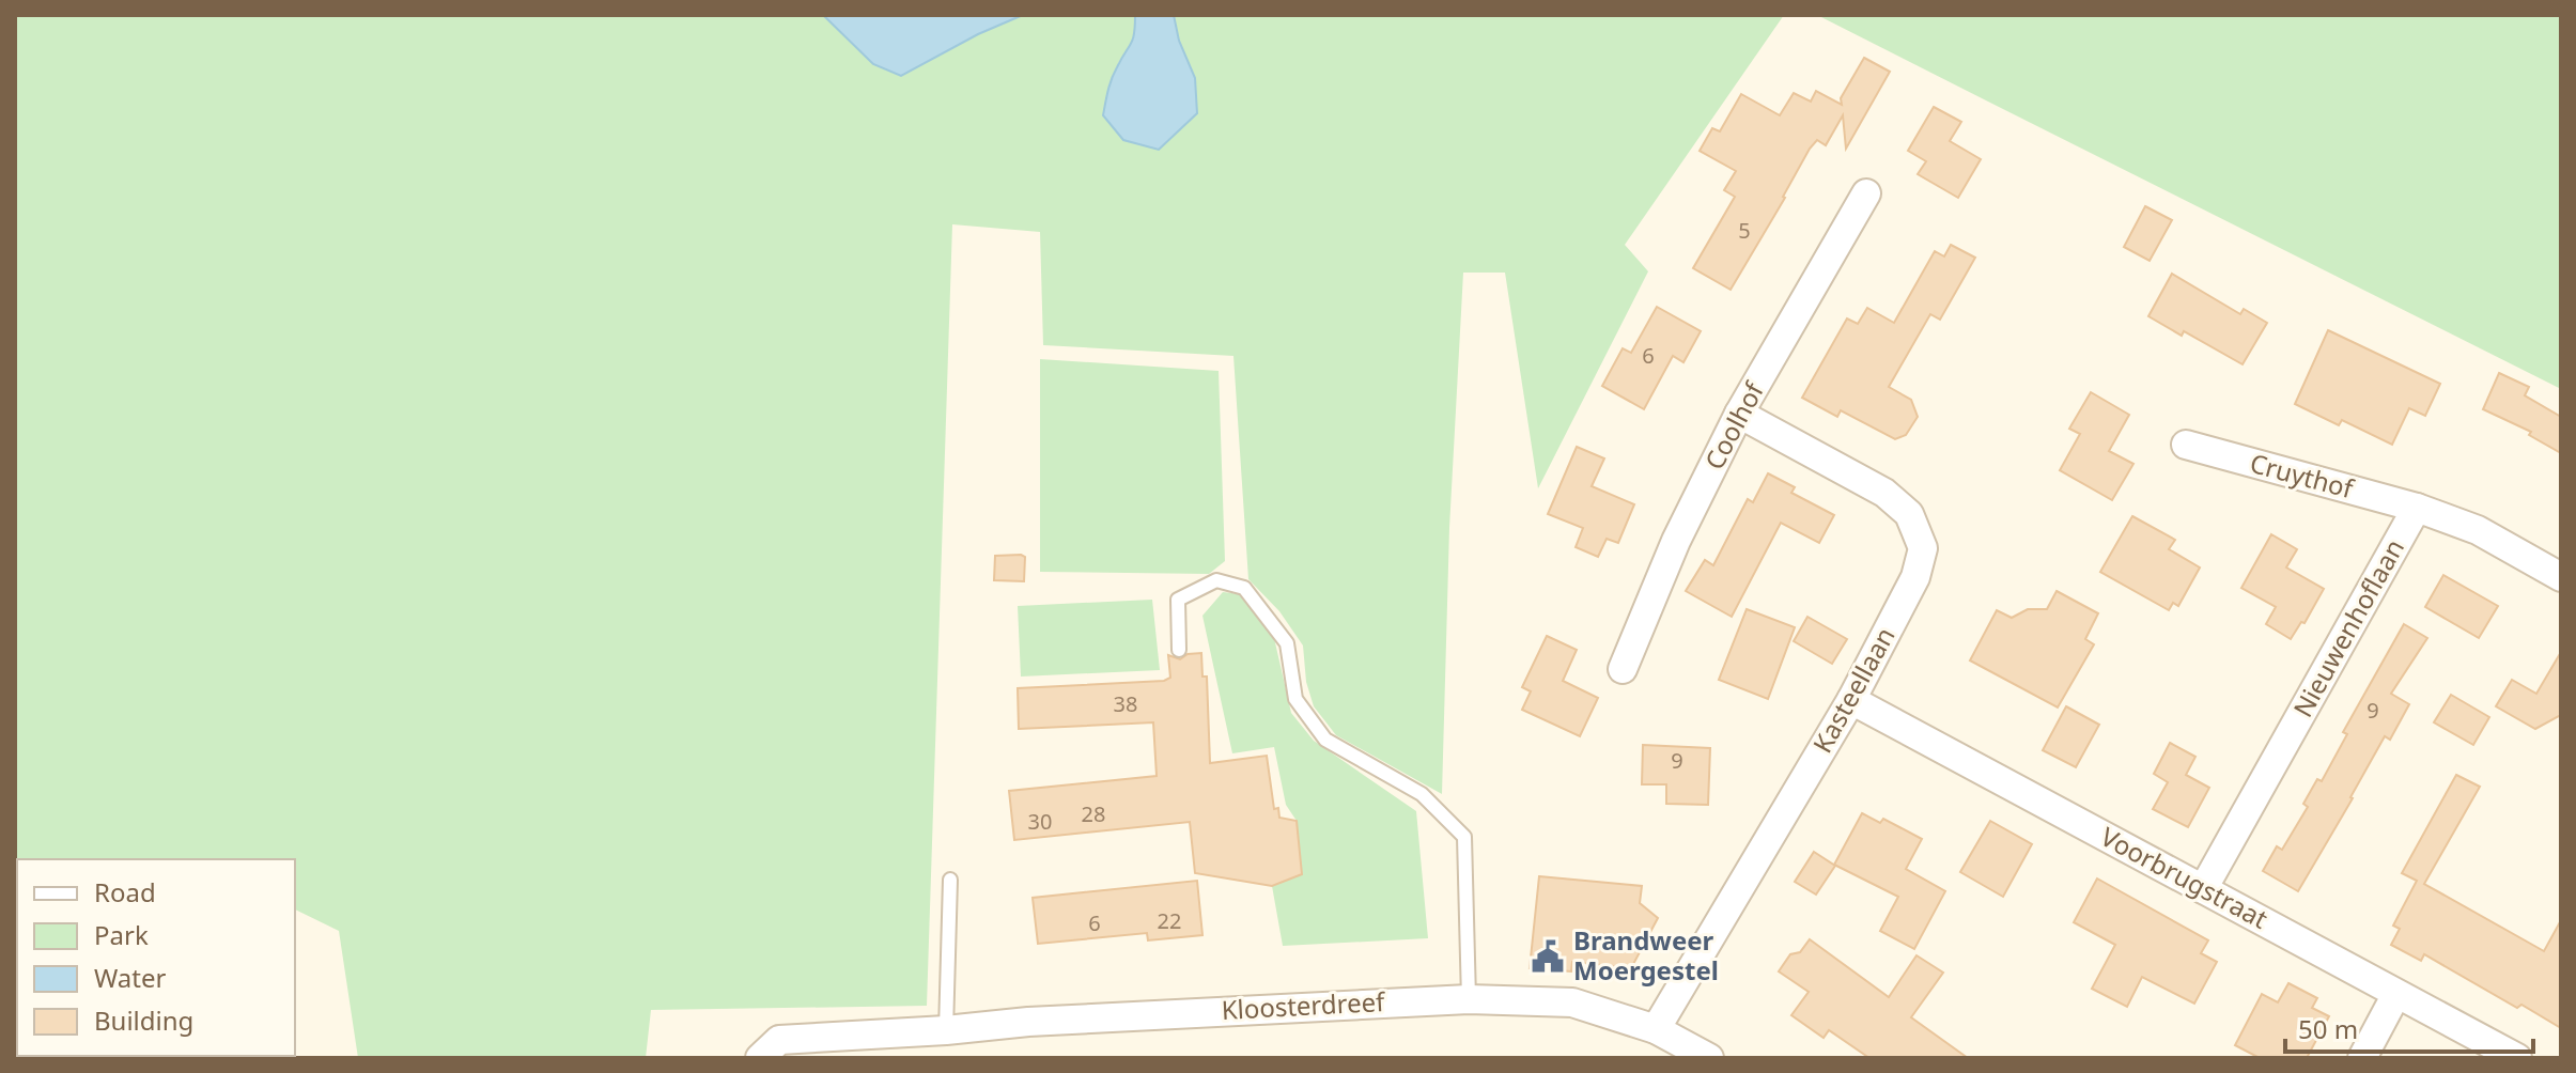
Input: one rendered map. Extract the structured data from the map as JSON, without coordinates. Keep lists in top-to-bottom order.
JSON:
{
  "streets": {
    "street": [
      "Coolhof",
      "Cruythof",
      "Nieuwenhoflaan",
      "Kasteellaan",
      "Voorbrugstraat",
      "Kloosterdreef"
    ]
  },
  "crossings": [
    ["Coolhof", "Kasteellaan"],
    ["Cruythof", "Nieuwenhoflaan"],
    ["Nieuwenhoflaan", "Voorbrugstraat"],
    ["Kasteellaan", "Voorbrugstraat"],
    ["Kasteellaan", "Kloosterdreef"]
  ],
  "places": {
    "public building": ["Brandweer Moergestel"]
  },
  "house_numbers": [
    "5",
    "6",
    "38",
    "9",
    "9",
    "28",
    "30",
    "22",
    "6"
  ],
  "legend": [
    "Road",
    "Park",
    "Water",
    "Building"
  ],
  "scale_bar": "50 m"
}
